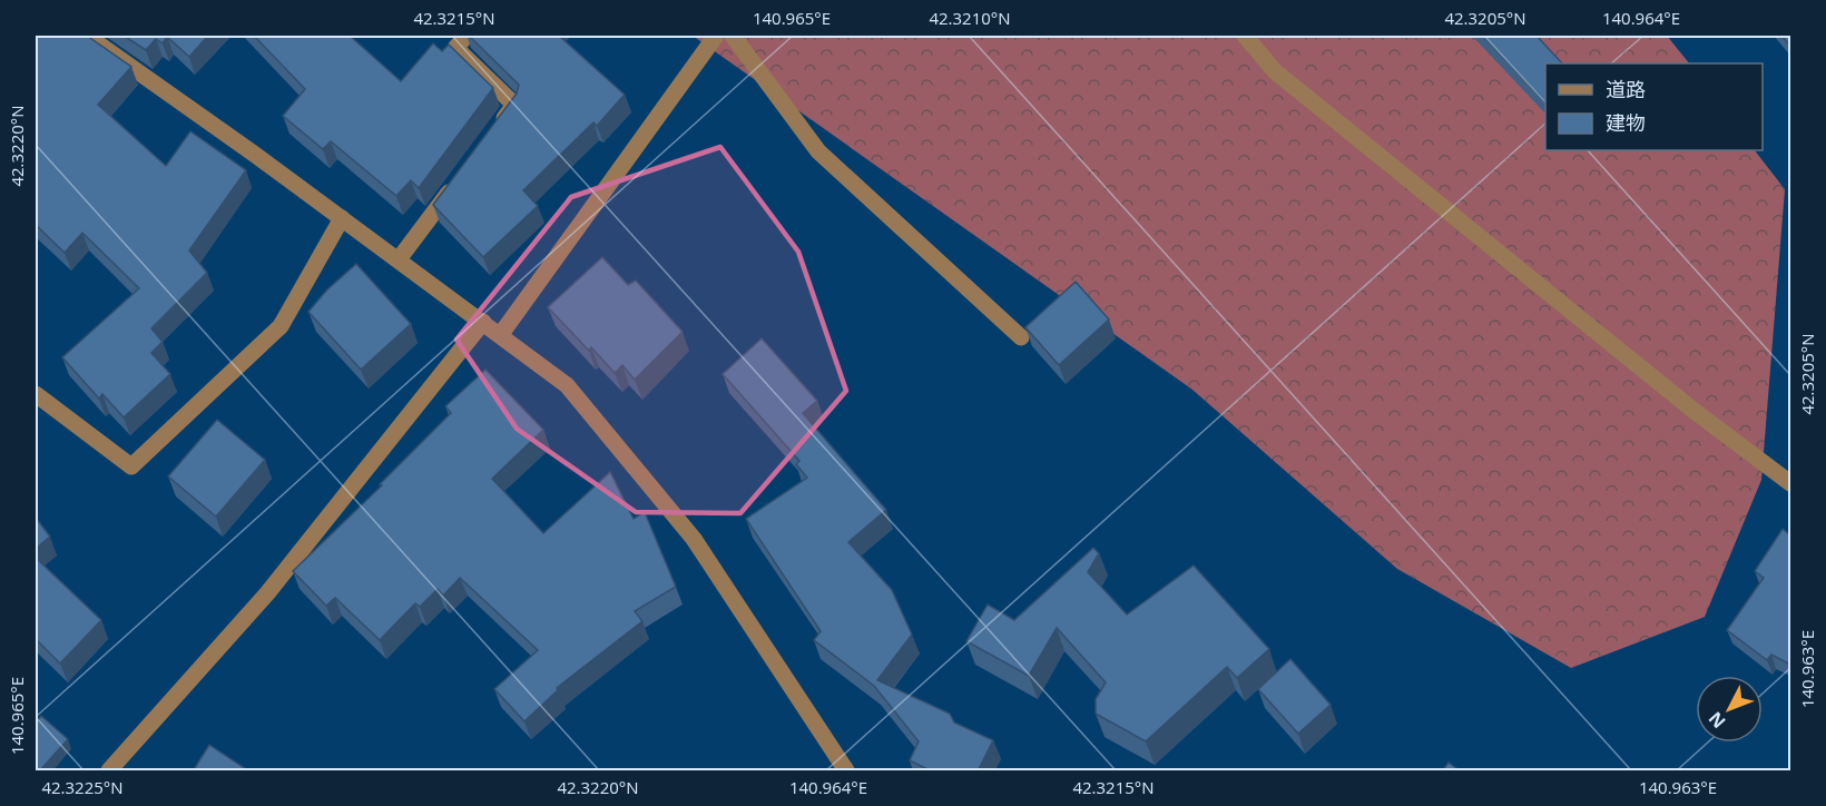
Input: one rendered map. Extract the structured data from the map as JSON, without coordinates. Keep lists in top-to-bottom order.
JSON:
{
  "legend": ["道路", "建物"],
  "north": "bottom left",
  "coordinates": [
    "42.3215°N",
    "140.965°E",
    "42.3210°N",
    "42.3205°N",
    "140.964°E",
    "42.3220°N",
    "140.963°E",
    "42.3225°N"
  ]
}
